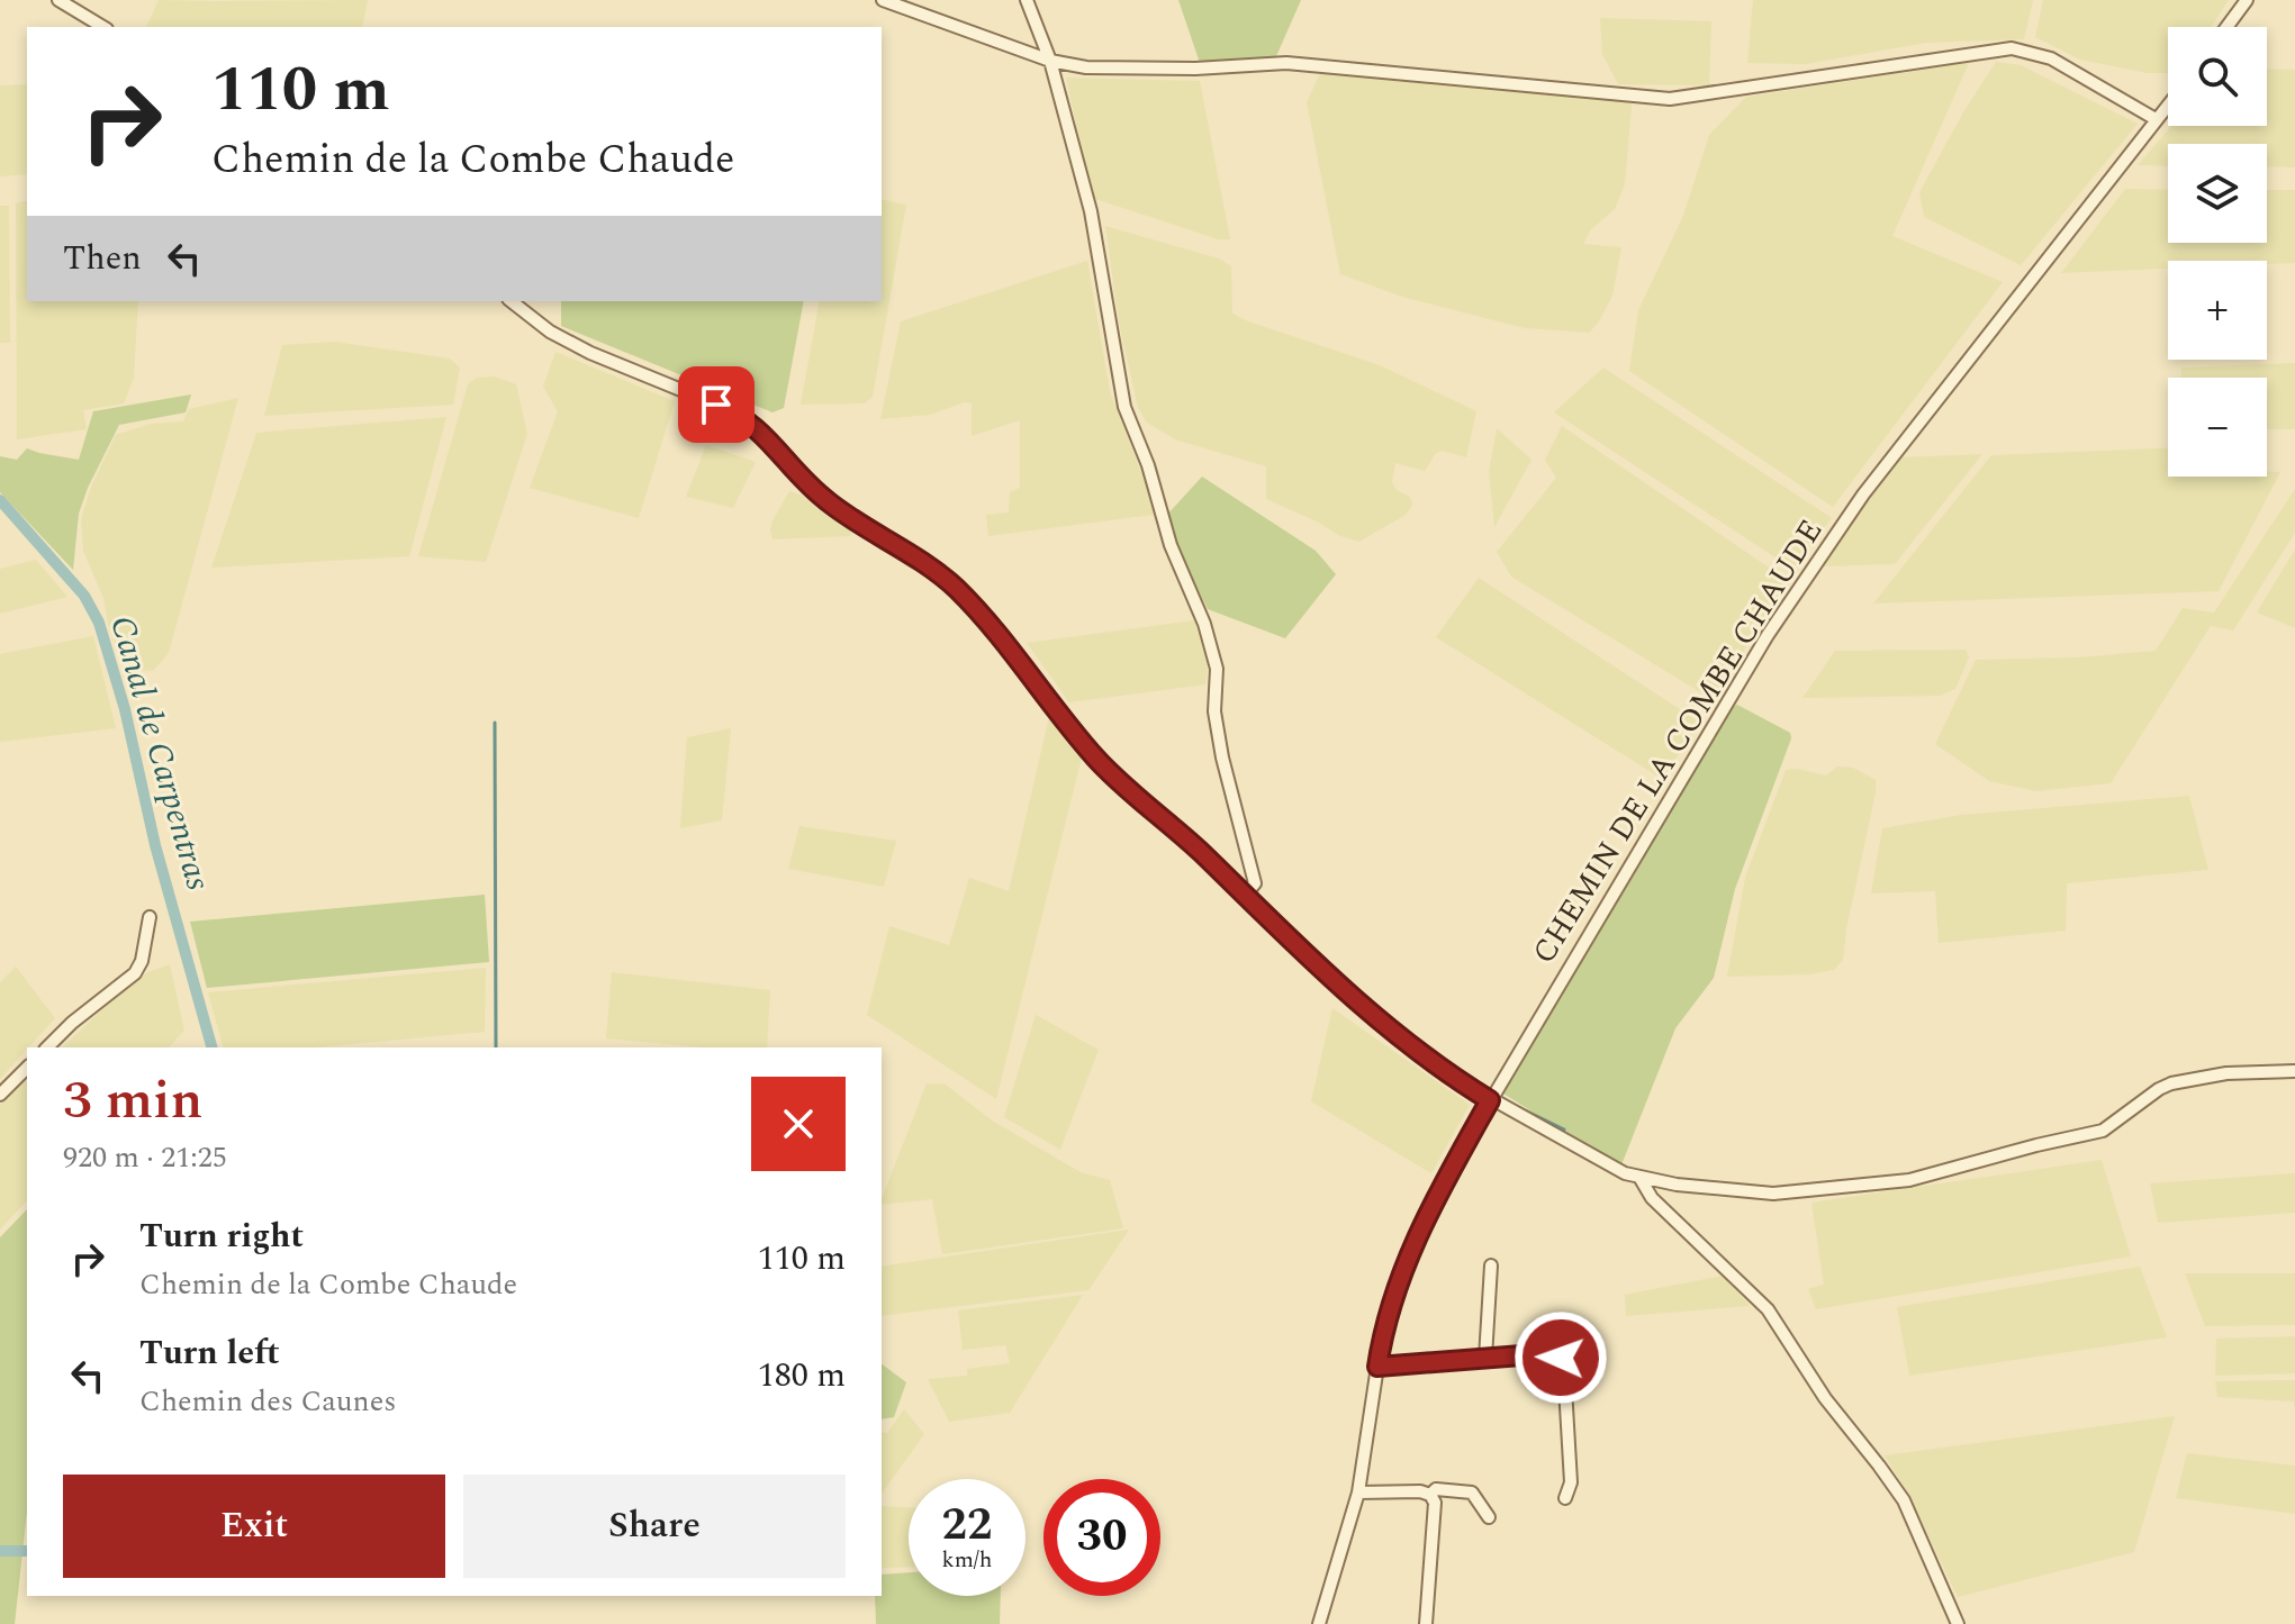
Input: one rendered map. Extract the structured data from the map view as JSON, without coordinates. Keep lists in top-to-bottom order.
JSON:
{
  "streets": {
    "street": ["CHEMIN DE LA COMBE CHAUDE"]
  },
  "water": ["Canal de Carpentras"],
  "page": {
    "map_buttons": ["+", "−"],
    "turn": ["110 m", "Chemin de la Combe Chaude"],
    "then": "Then",
    "heading": ["3 min", "920 m · 21:25"],
    "list": [
      {
        "name": "Turn right",
        "note": "Chemin de la Combe Chaude",
        "value": "110 m"
      },
      {
        "name": "Turn left",
        "note": "Chemin des Caunes",
        "value": "180 m"
      }
    ],
    "buttons": ["Exit", "Share"],
    "speed": "22 km/h",
    "limit": "30"
  }
}
